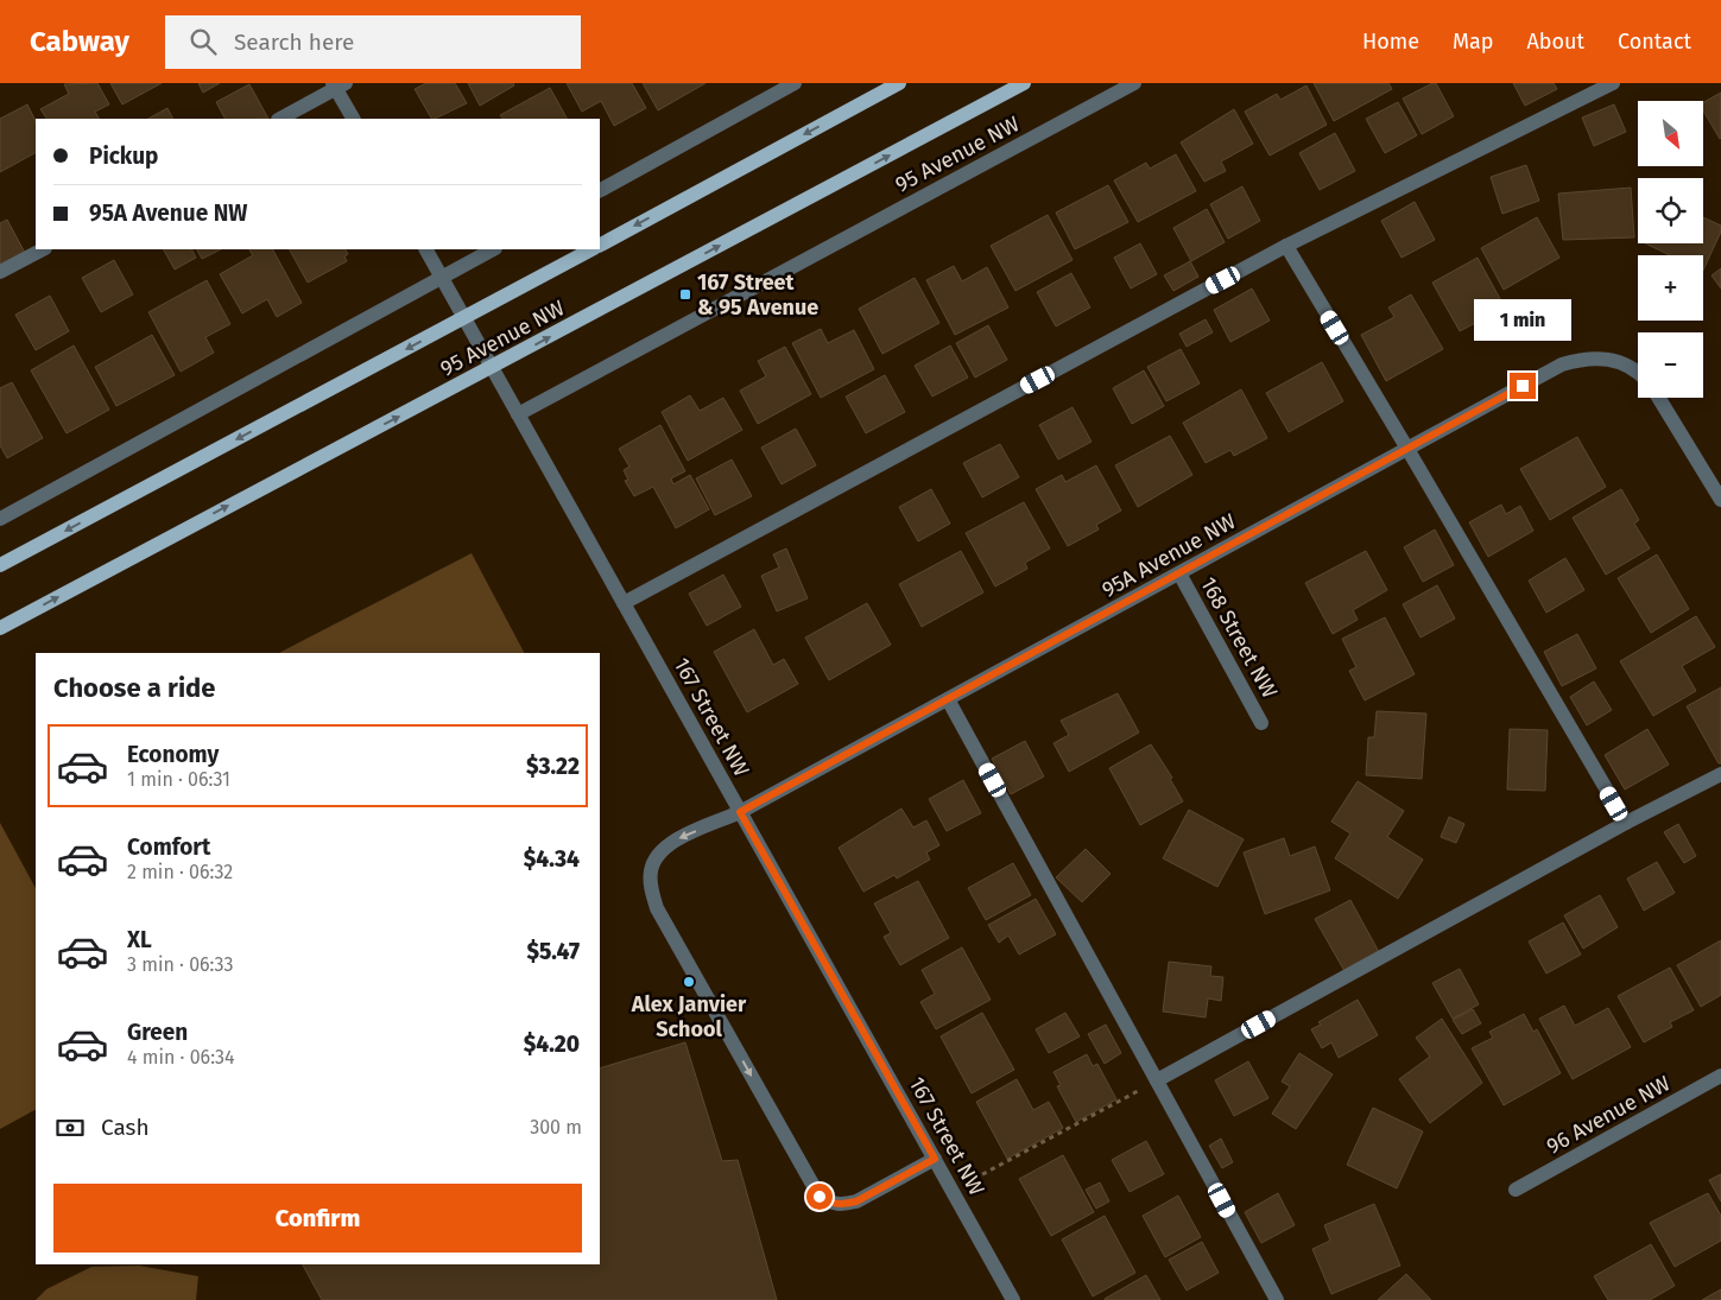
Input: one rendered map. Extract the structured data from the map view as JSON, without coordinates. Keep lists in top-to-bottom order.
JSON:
{
  "streets": {
    "main road": ["95 Avenue NW"],
    "street": [
      "95A Avenue NW",
      "168 Street NW",
      "167 Street NW",
      "96 Avenue NW"
    ]
  },
  "crossings": [
    ["95 Avenue NW", "167 Street NW"],
    ["95A Avenue NW", "168 Street NW"],
    ["95A Avenue NW", "167 Street NW"]
  ],
  "places": {
    "transit": ["167 Street & 95 Avenue"],
    "other": ["Alex Janvier School"]
  },
  "north": "bottom right",
  "page": {
    "header": "Cabway",
    "search": "Search here",
    "nav": [
      "Home",
      "Map",
      "About",
      "Contact"
    ],
    "map_buttons": ["+", "−"],
    "banner": ["Pickup", "95A Avenue NW"],
    "bubble": "1 min",
    "heading": "Choose a ride",
    "list": [
      {
        "name": "Economy",
        "note": "1 min · 06:31",
        "value": "$3.22"
      },
      {
        "name": "Comfort",
        "note": "2 min · 06:32",
        "value": "$4.34"
      },
      {
        "name": "XL",
        "note": "3 min · 06:33",
        "value": "$5.47"
      },
      {
        "name": "Green",
        "note": "4 min · 06:34",
        "value": "$4.20"
      }
    ],
    "pay": ["Cash", "300 m"],
    "buttons": "Confirm"
  }
}
